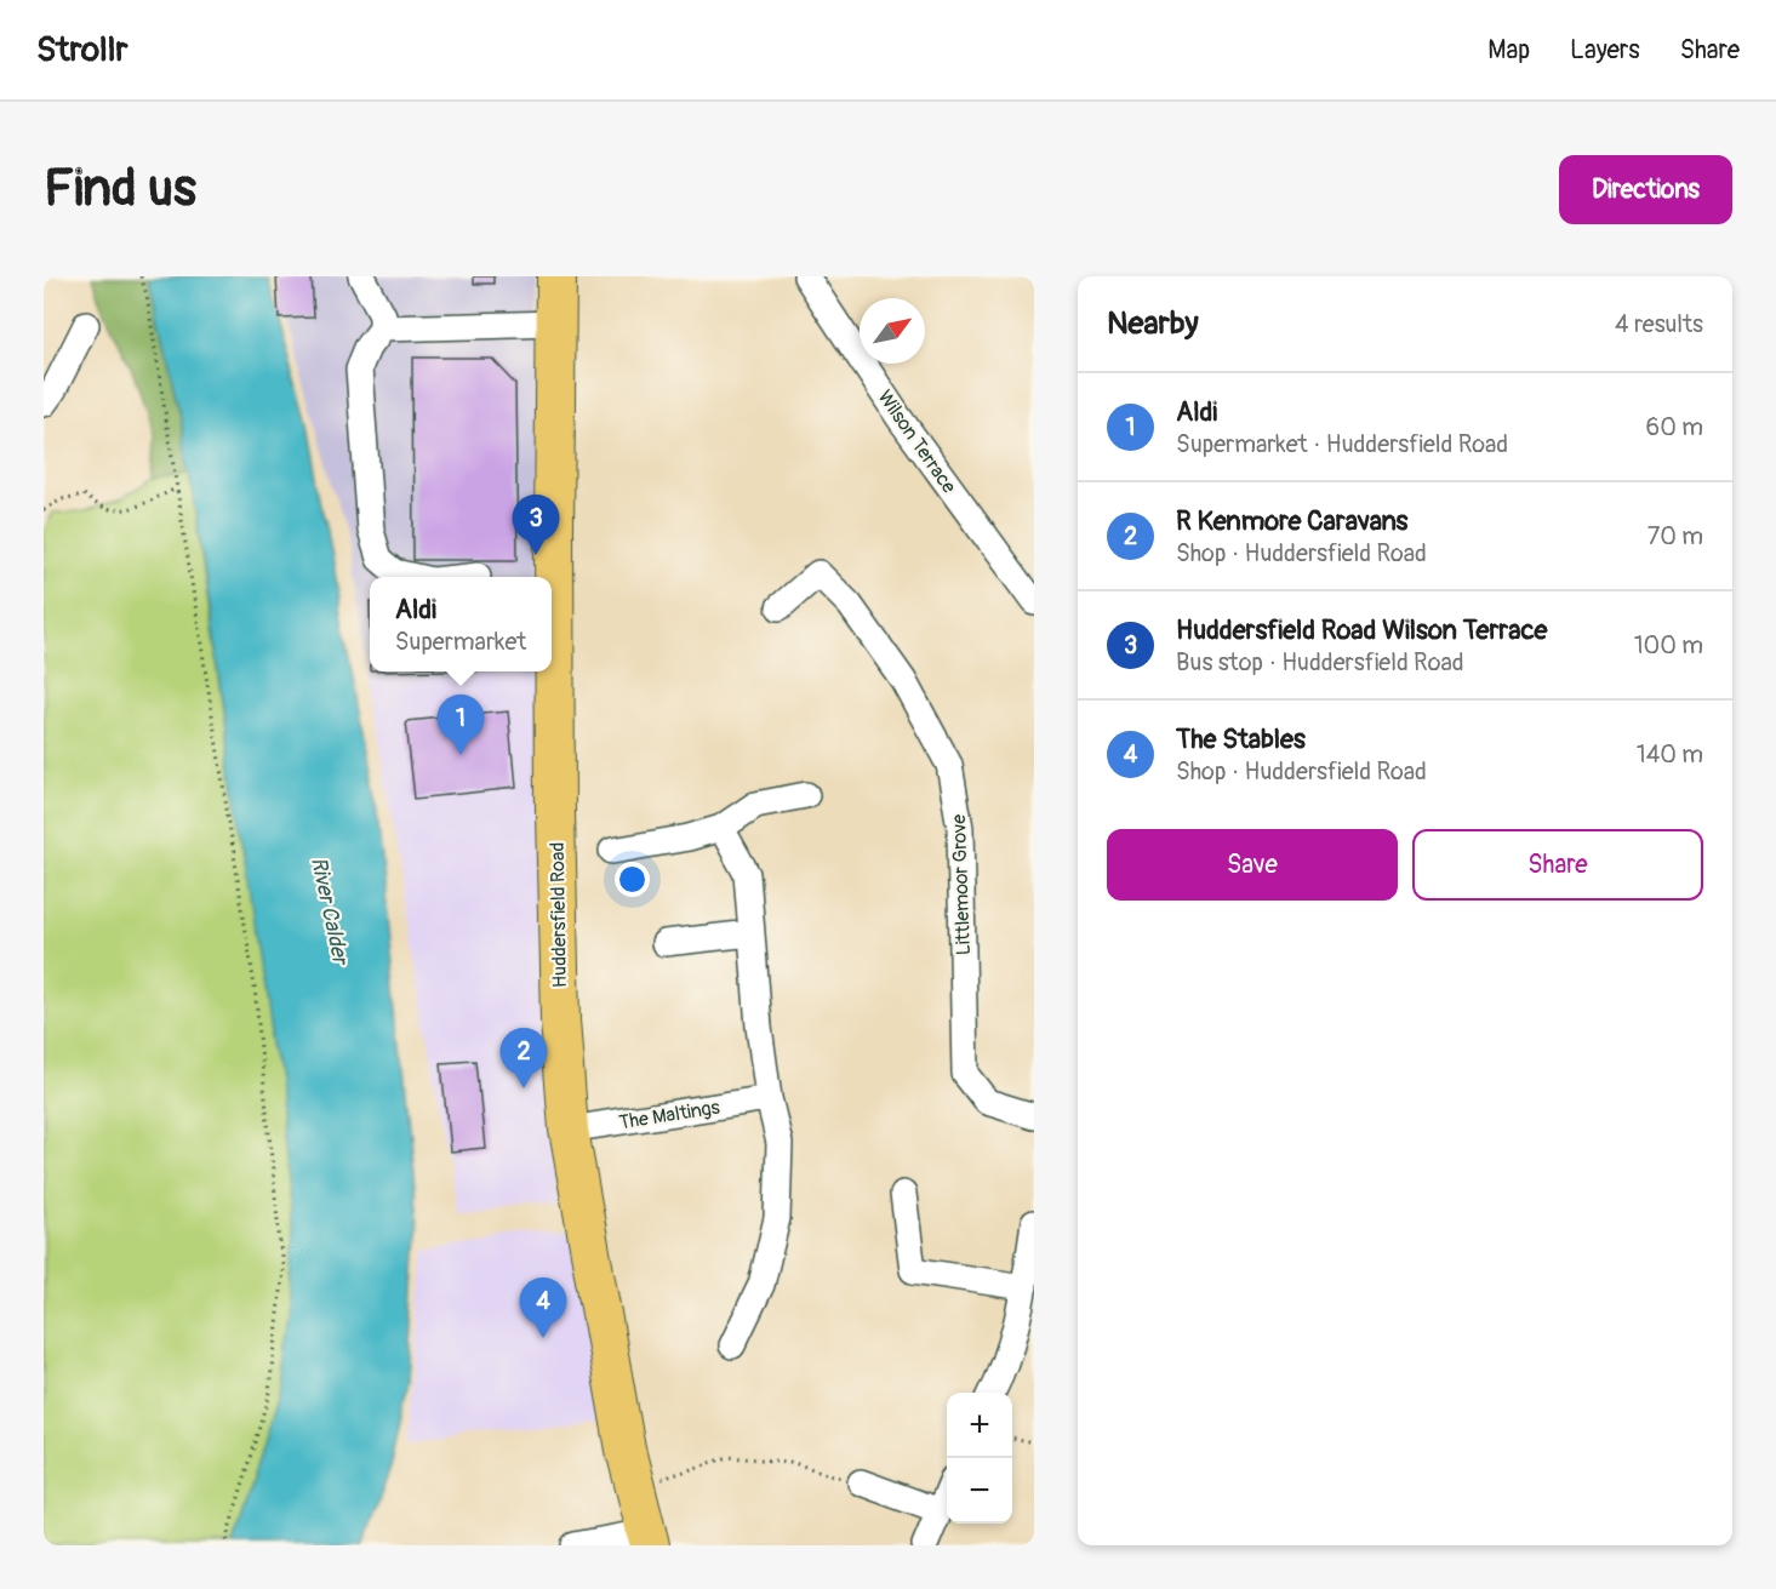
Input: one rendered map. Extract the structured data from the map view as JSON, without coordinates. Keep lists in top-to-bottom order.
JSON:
{
  "streets": {
    "highway": ["Huddersfield Road"],
    "street": ["Wilson Terrace", "Littlemoor Grove", "The Maltings"]
  },
  "crossings": [
    ["Huddersfield Road", "The Maltings"]
  ],
  "water": ["River Calder"],
  "north": "top right",
  "page": {
    "header": "Strollr",
    "nav": ["Map", "Layers", "Share"],
    "buttons": [
      "Directions",
      ["Save", "Share"]
    ],
    "title": "Find us",
    "heading": ["Nearby", "4 results"],
    "list": [
      {
        "mark": "1",
        "name": "Aldi",
        "note": "Supermarket · Huddersfield Road",
        "value": "60 m"
      },
      {
        "mark": "2",
        "name": "R Kenmore Caravans",
        "note": "Shop · Huddersfield Road",
        "value": "70 m"
      },
      {
        "mark": "3",
        "name": "Huddersfield Road Wilson Terrace",
        "note": "Bus stop · Huddersfield Road",
        "value": "100 m"
      },
      {
        "mark": "4",
        "name": "The Stables",
        "note": "Shop · Huddersfield Road",
        "value": "140 m"
      }
    ],
    "pins": [
      "3",
      "1",
      "2",
      "4"
    ],
    "popup": ["Aldi", "Supermarket"],
    "map_buttons": ["+", "−"]
  }
}
